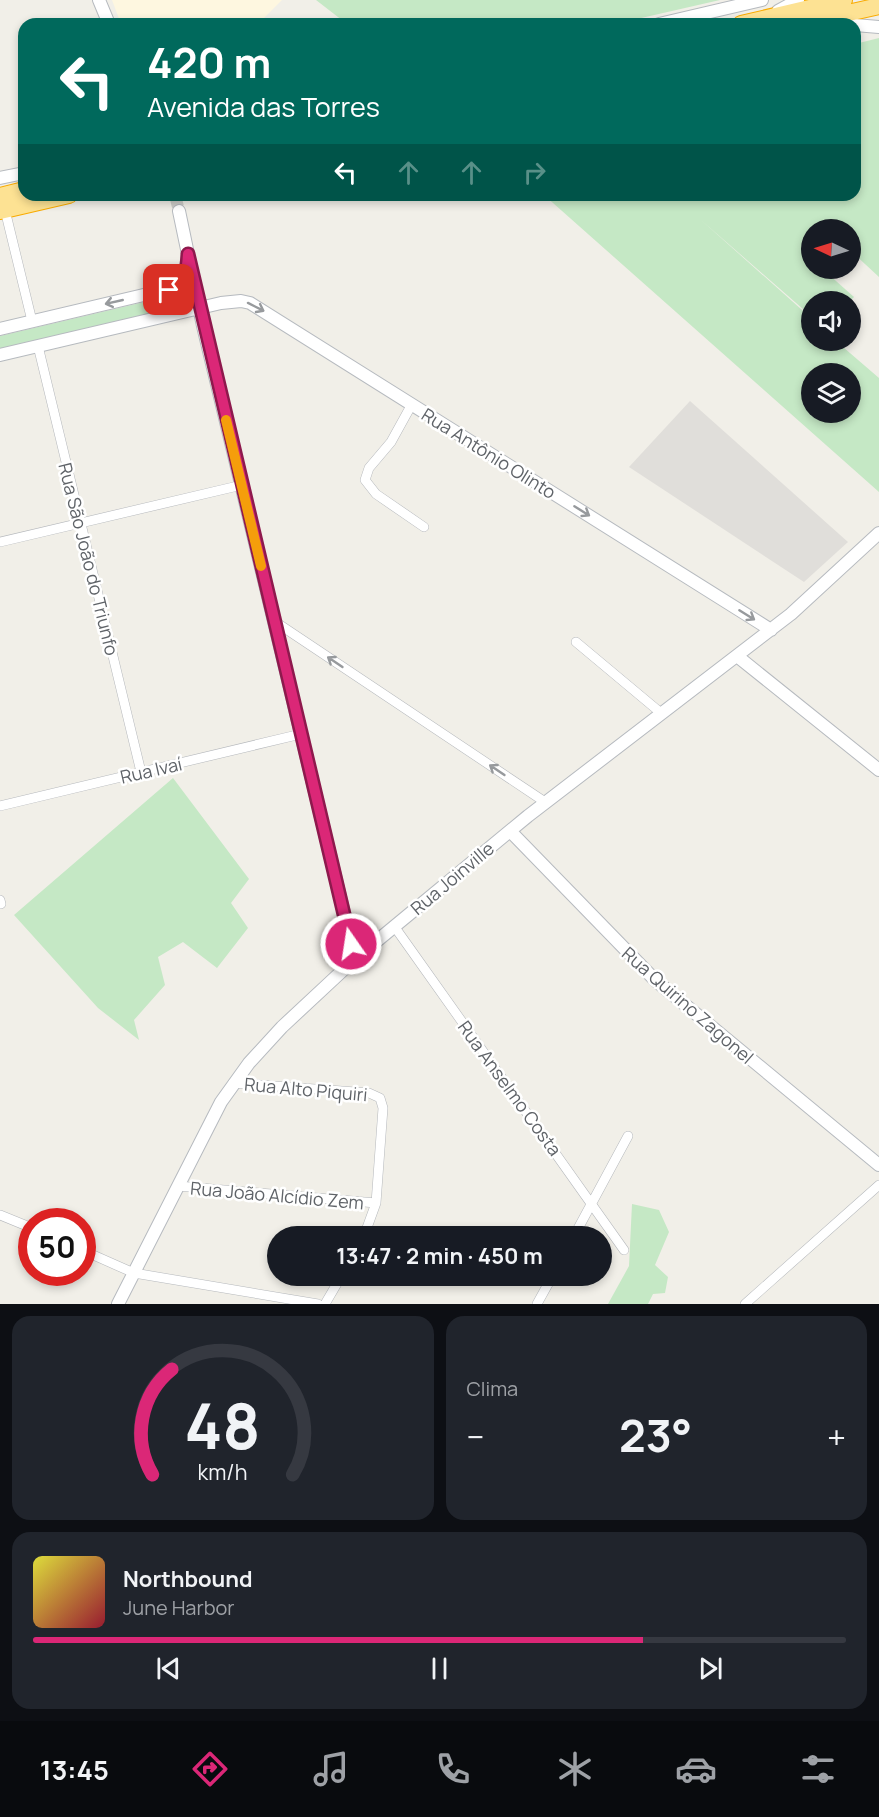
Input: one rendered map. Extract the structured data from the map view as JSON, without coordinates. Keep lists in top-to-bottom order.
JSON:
{
  "streets": {
    "main road": ["Rua Antônio Olinto", "Rua Joinville", "Rua Quirino Zagonel"],
    "street": [
      "Rua São João do Triunfo",
      "Rua Ivaí",
      "Rua Anselmo Costa",
      "Rua Alto Piquiri",
      "Rua João Alcídio Zem"
    ]
  },
  "crossings": [
    ["Rua Antônio Olinto", "Rua São João do Triunfo"],
    ["Rua Antônio Olinto", "Rua Joinville"],
    ["Rua São João do Triunfo", "Rua Ivaí"],
    ["Rua Joinville", "Rua Quirino Zagonel"],
    ["Rua Joinville", "Rua Anselmo Costa"],
    ["Rua Joinville", "Rua Alto Piquiri"],
    ["Rua Joinville", "Rua João Alcídio Zem"],
    ["Rua Alto Piquiri", "Rua João Alcídio Zem"]
  ],
  "one_way": ["Rua Antônio Olinto"],
  "north": "left",
  "page": {
    "turn": ["420 m", "Avenida das Torres"],
    "limit": "50",
    "trip": "13:47 · 2 min · 450 m",
    "tile": "Clima",
    "heat": ["−", "23°", "+"],
    "song": ["Northbound", "June Harbor"],
    "tabs": "13:45",
    "gauge": ["48", "km/h"]
  }
}
